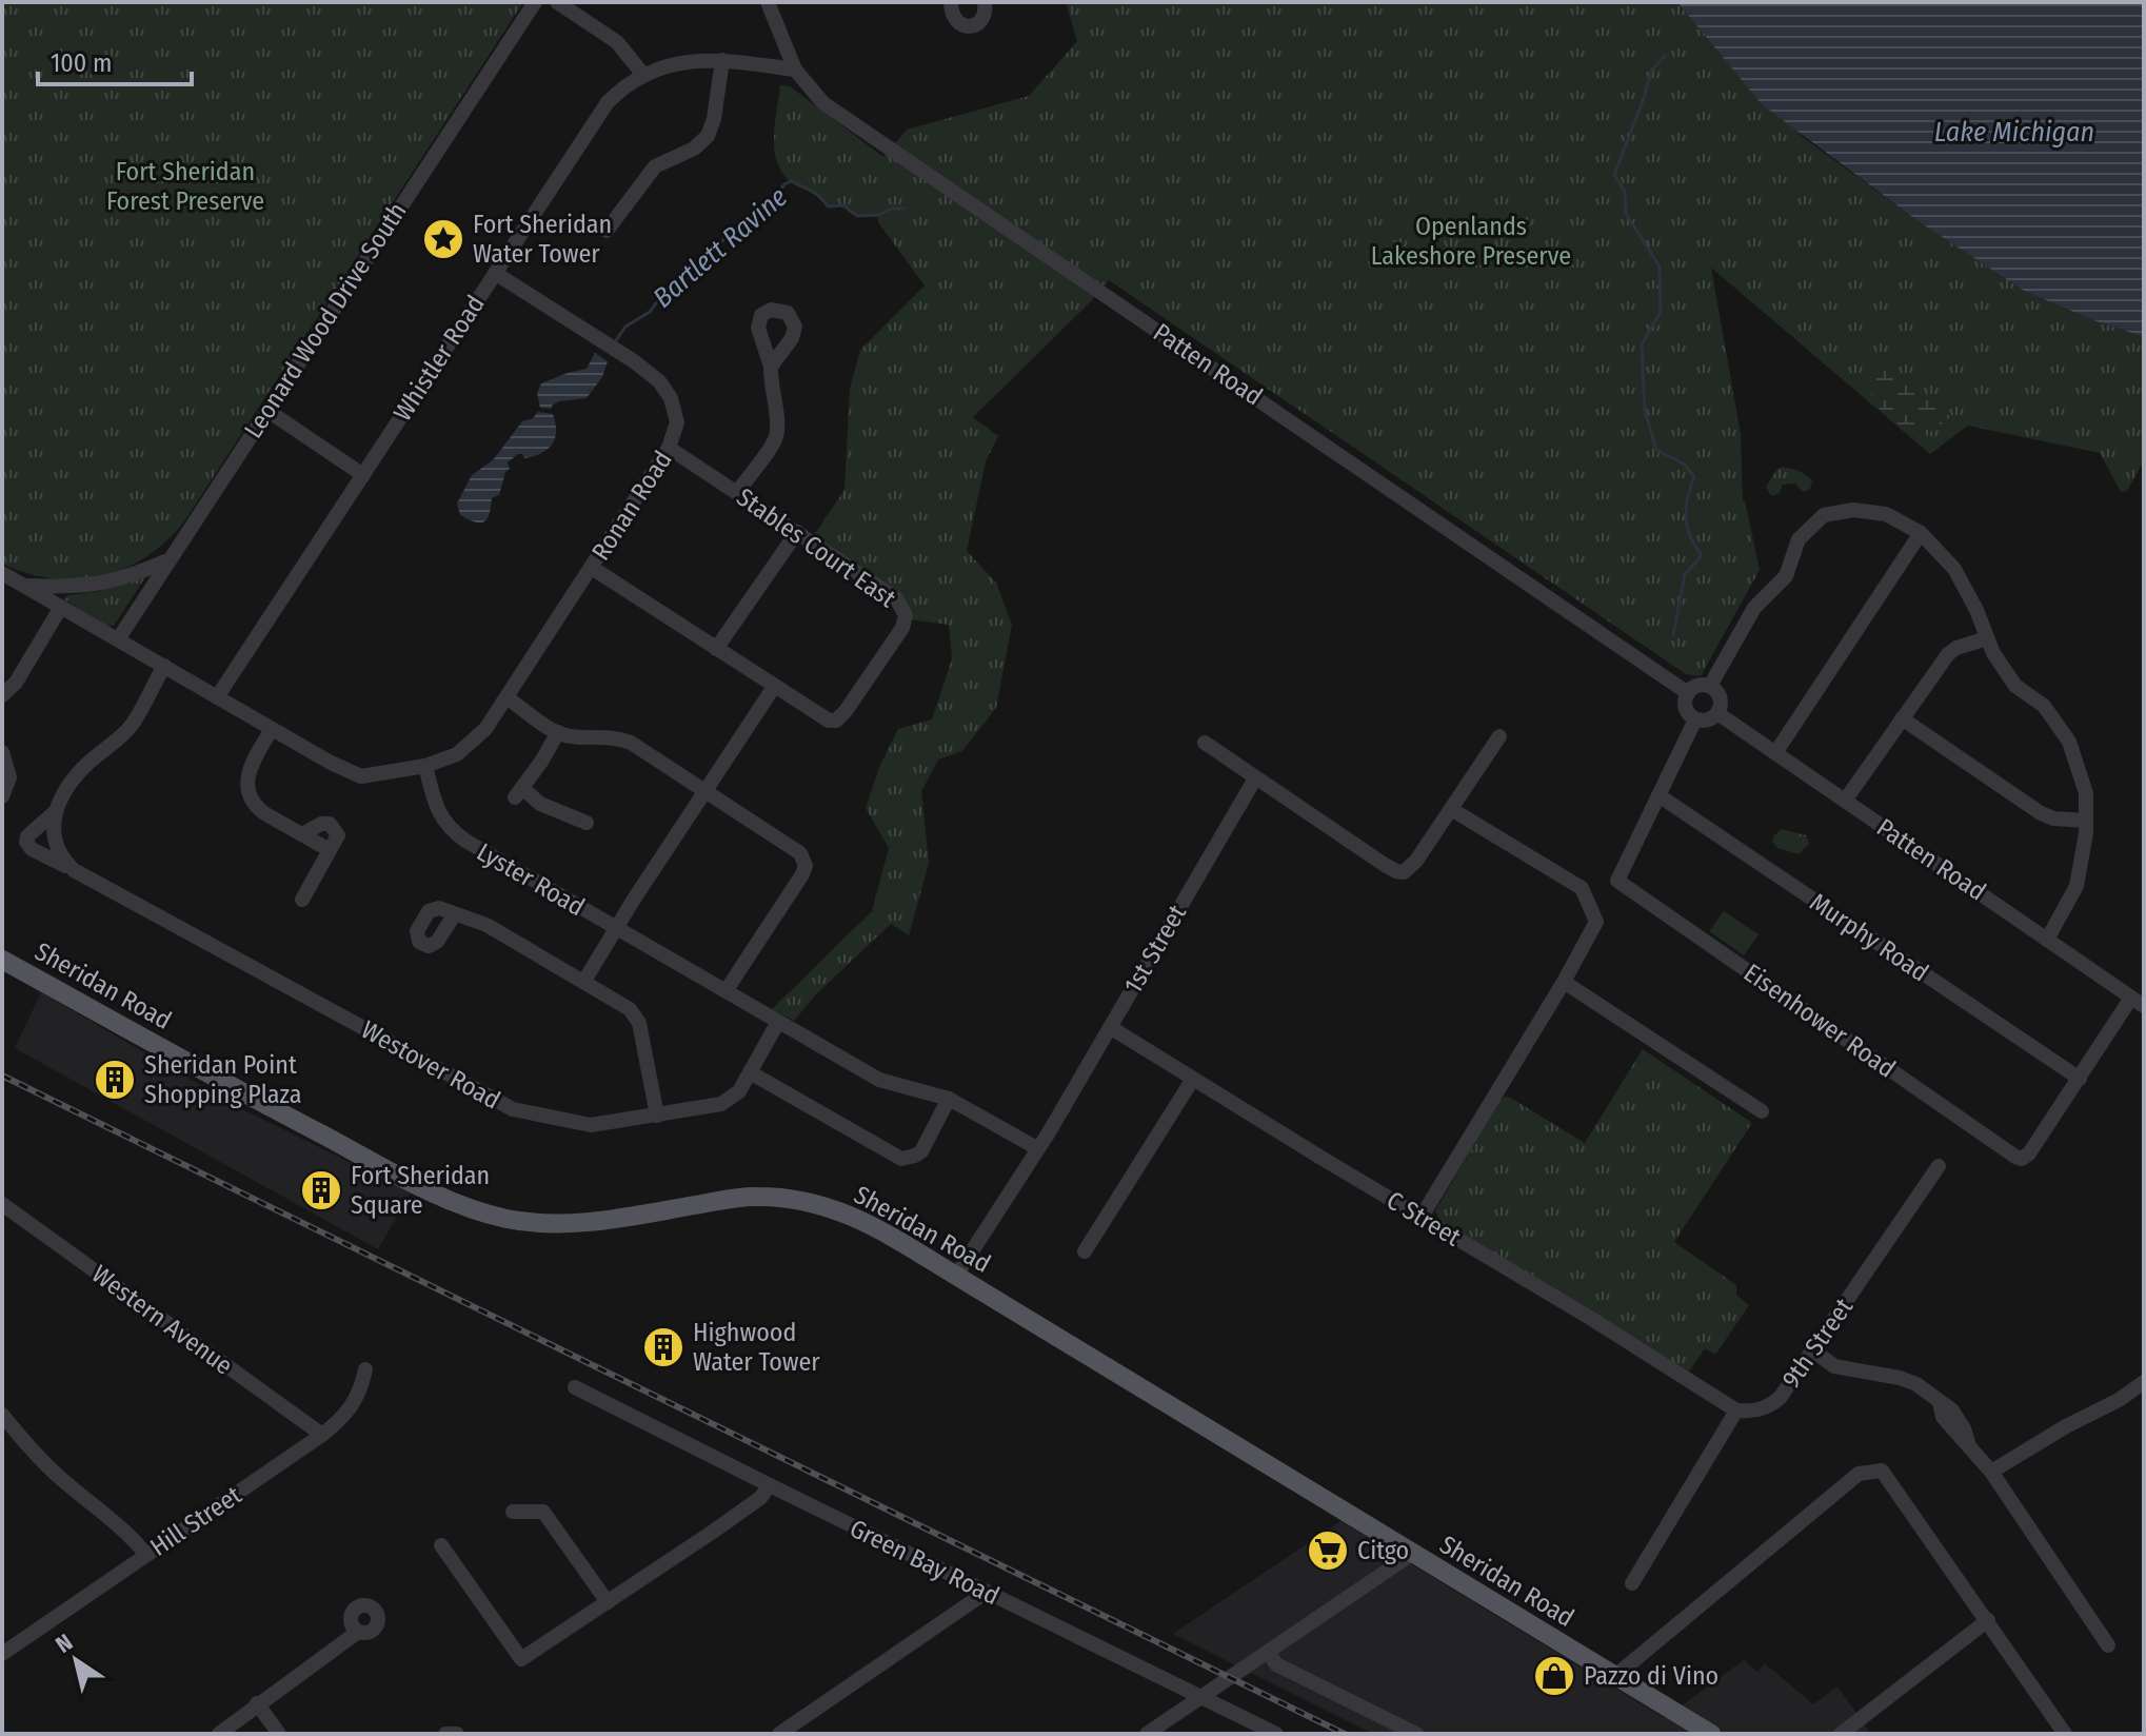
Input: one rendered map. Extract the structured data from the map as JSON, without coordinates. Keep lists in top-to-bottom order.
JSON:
{
  "streets": {
    "main road": ["Sheridan Road"],
    "street": [
      "Leonard Wood Drive South",
      "Whistler Road",
      "Patten Road",
      "Ronan Road",
      "Stables Court East",
      "Lyster Road",
      "Murphy Road",
      "1st Street",
      "Eisenhower Road",
      "Westover Road",
      "C Street",
      "Western Avenue",
      "9th Street",
      "Hill Street",
      "Green Bay Road"
    ]
  },
  "crossings": [
    ["Whistler Road", "Patten Road"],
    ["Whistler Road", "Ronan Road"],
    ["Ronan Road", "Stables Court East"],
    ["Ronan Road", "Lyster Road"],
    ["Lyster Road", "1st Street"],
    ["Lyster Road", "Westover Road"],
    ["Murphy Road", "Eisenhower Road"],
    ["1st Street", "Sheridan Road"],
    ["1st Street", "C Street"],
    ["C Street", "9th Street"],
    ["Western Avenue", "Hill Street"]
  ],
  "water": ["Lake Michigan", "Bartlett Ravine"],
  "parks": ["Fort Sheridan Forest Preserve", "Openlands Lakeshore Preserve"],
  "places": {
    "place": ["Fort Sheridan Water Tower"],
    "building": ["Sheridan Point Shopping Plaza", "Fort Sheridan Square", "Highwood Water Tower"],
    "supermarket": ["Citgo"],
    "shop": ["Pazzo di Vino"]
  },
  "scale_bar": "100 m",
  "north": "top left"
}
